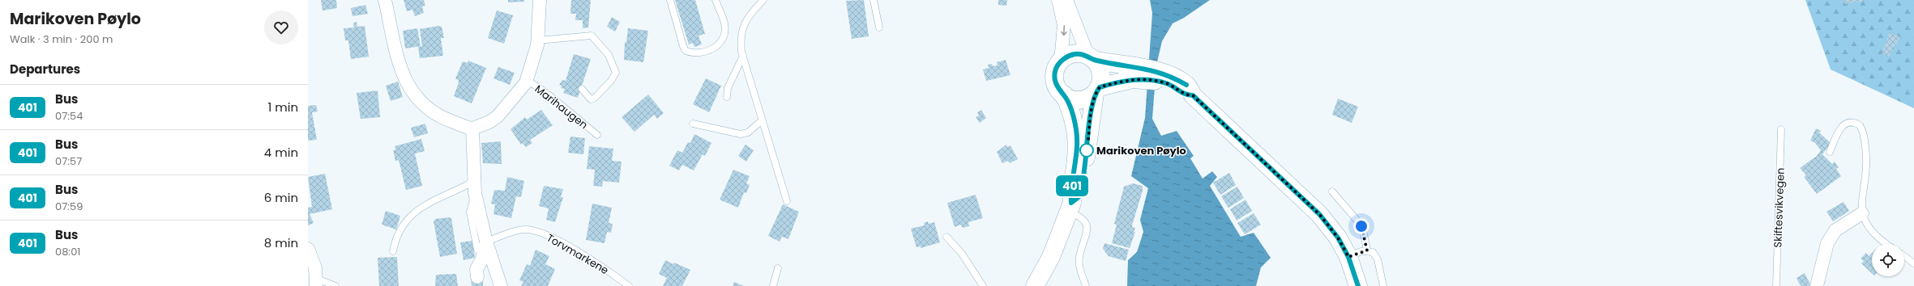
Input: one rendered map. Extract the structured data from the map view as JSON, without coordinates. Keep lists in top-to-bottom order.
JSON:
{
  "streets": {
    "street": ["Marihaugen"],
    "lane": ["Skiftesvikvegen", "Torvmarkene"]
  },
  "places": ["Marikoven Pøylo"],
  "lines": ["bus line 401"],
  "page": {
    "heading": [
      ["Marikoven Pøylo", "Walk · 3 min · 200 m"],
      "Departures"
    ],
    "on_map": "401",
    "list": [
      {
        "mark": "401",
        "name": "Bus",
        "note": "07:54",
        "value": "1 min"
      },
      {
        "mark": "401",
        "name": "Bus",
        "note": "07:57",
        "value": "4 min"
      },
      {
        "mark": "401",
        "name": "Bus",
        "note": "07:59",
        "value": "6 min"
      },
      {
        "mark": "401",
        "name": "Bus",
        "note": "08:01",
        "value": "8 min"
      }
    ]
  }
}
